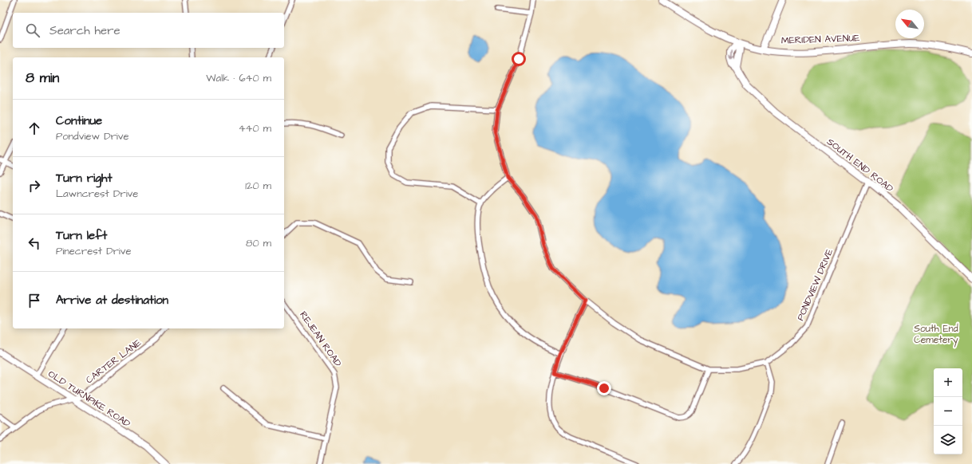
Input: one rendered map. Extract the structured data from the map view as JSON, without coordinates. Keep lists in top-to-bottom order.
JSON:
{
  "streets": {
    "main road": ["MERIDEN AVENUE", "SOUTH END ROAD", "OLD TURNPIKE ROAD"],
    "street": ["PONDVIEW DRIVE", "REJEAN ROAD", "CARTER LANE"]
  },
  "crossings": [
    ["MERIDEN AVENUE", "SOUTH END ROAD"],
    ["SOUTH END ROAD", "PONDVIEW DRIVE"],
    ["CARTER LANE", "OLD TURNPIKE ROAD"]
  ],
  "parks": ["South End Cemetery"],
  "north": "top left",
  "page": {
    "search": "Search here",
    "heading": ["8 min", "Walk · 640 m"],
    "list": [
      ["Continue", "Pondview Drive", "440 m"],
      ["Turn right", "Lawncrest Drive", "120 m"],
      ["Turn left", "Pinecrest Drive", "80 m"],
      "Arrive at destination"
    ],
    "map_buttons": ["+", "−"]
  }
}
